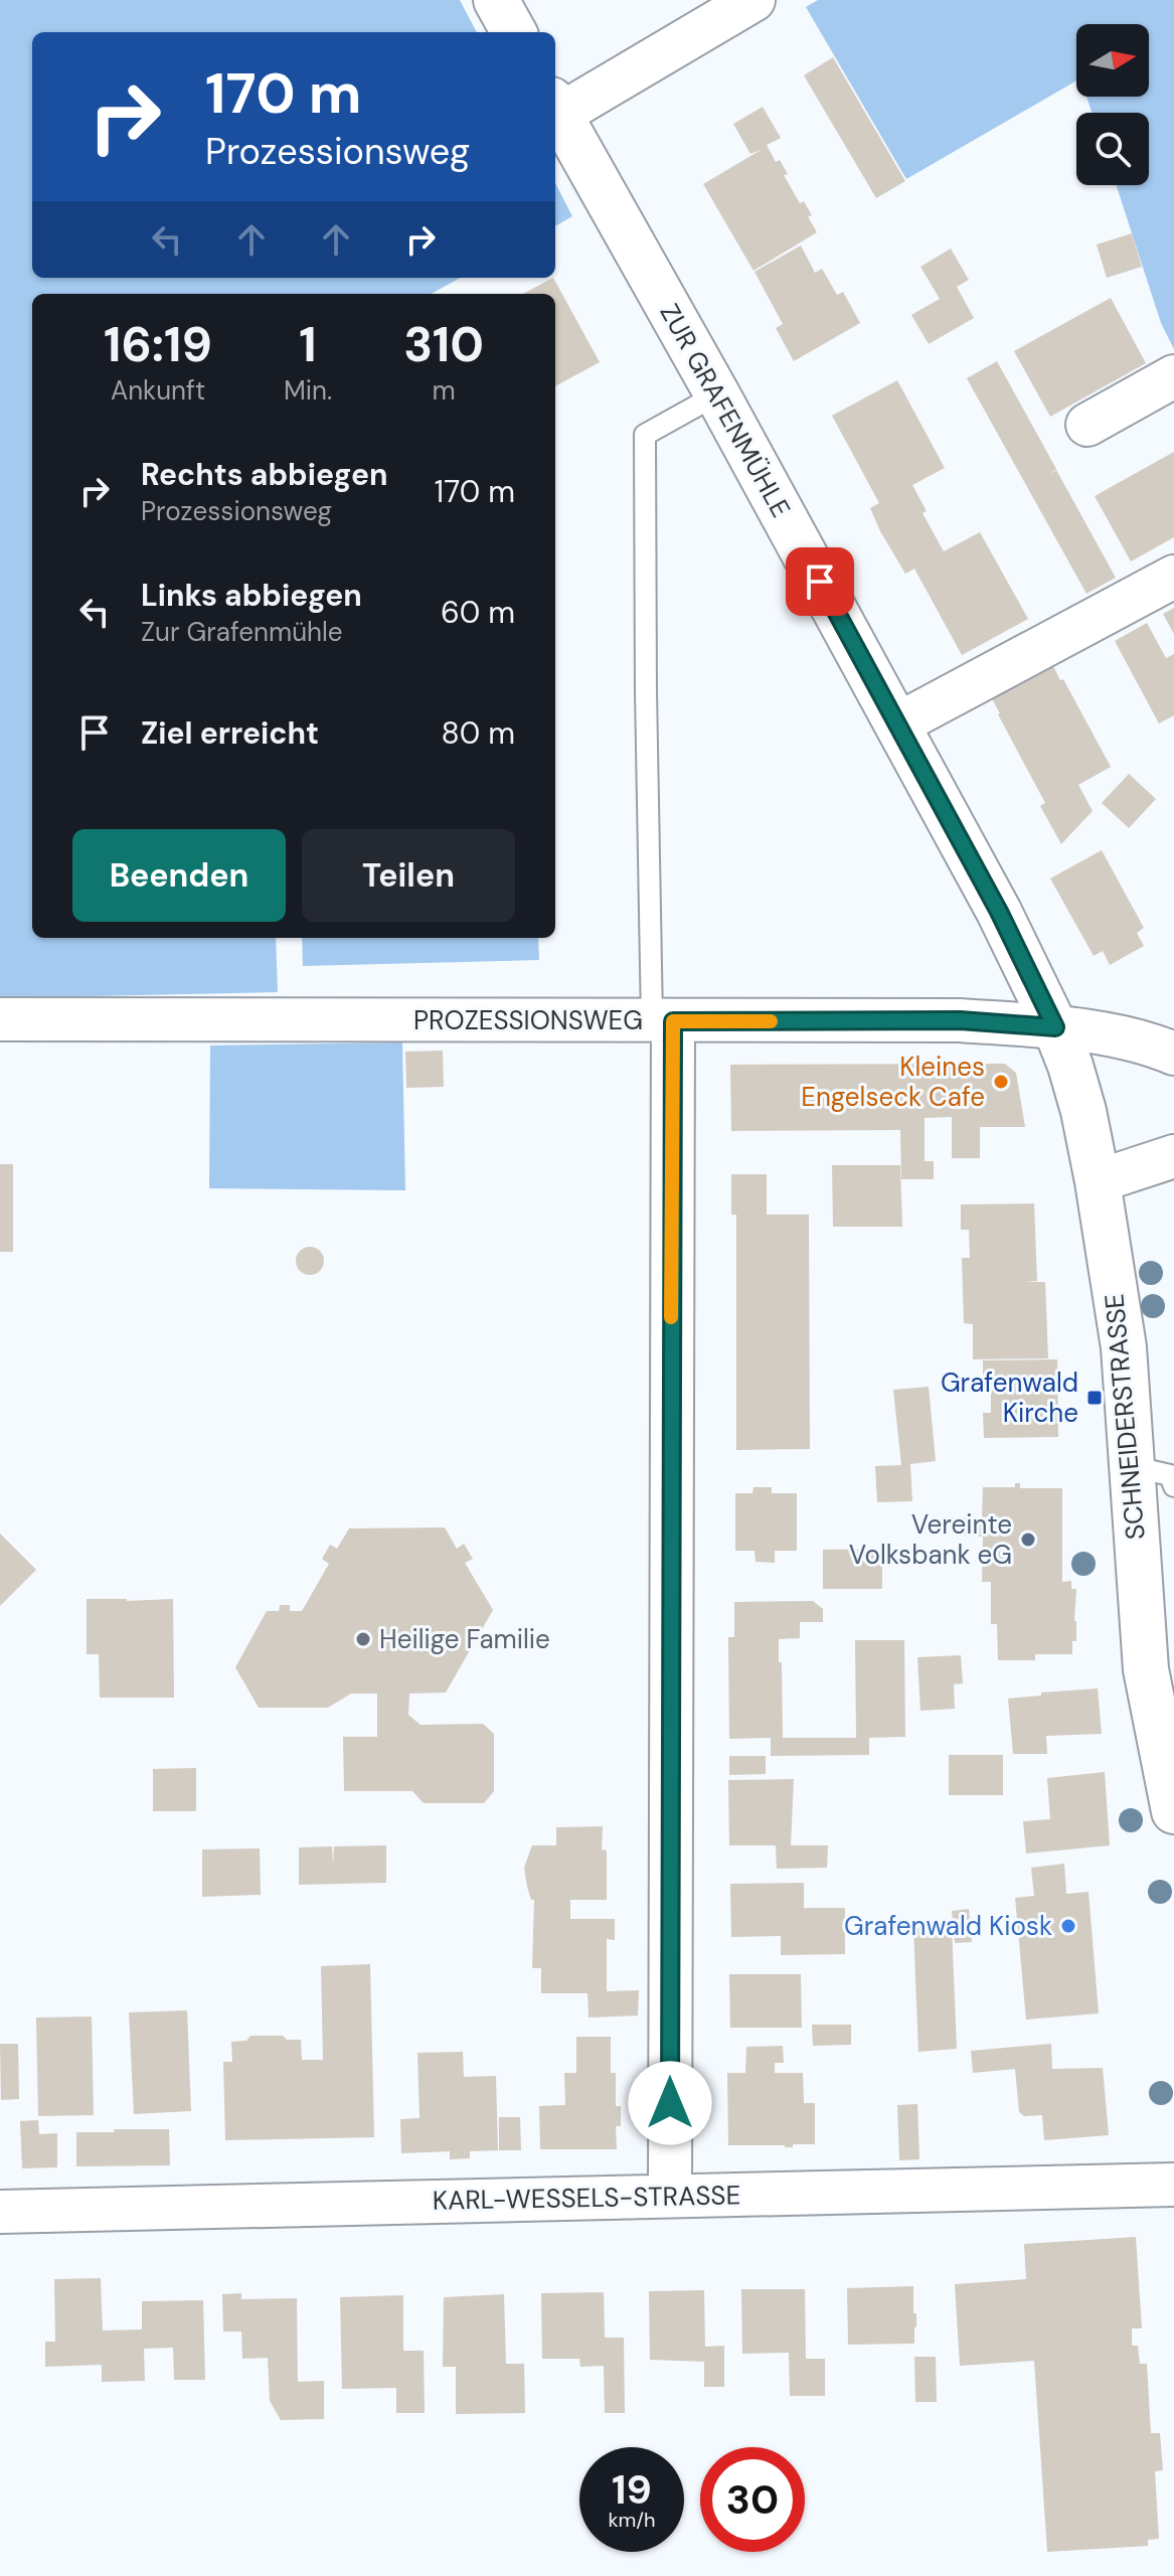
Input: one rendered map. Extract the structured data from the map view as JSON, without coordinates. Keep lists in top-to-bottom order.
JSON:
{
  "streets": {
    "street": [
      "ZUR GRAFENMÜHLE",
      "PROZESSIONSWEG",
      "SCHNEIDERSTRASSE",
      "KARL-WESSELS-STRASSE"
    ]
  },
  "crossings": [
    ["ZUR GRAFENMÜHLE", "PROZESSIONSWEG"],
    ["ZUR GRAFENMÜHLE", "SCHNEIDERSTRASSE"],
    ["PROZESSIONSWEG", "SCHNEIDERSTRASSE"]
  ],
  "places": {
    "other": [
      "Kleines Engelseck Cafe",
      "Vereinte Volksbank eG",
      "Heilige Familie",
      "Grafenwald Kiosk"
    ],
    "transit": ["Grafenwald Kirche"]
  },
  "north": "right",
  "page": {
    "turn": ["170 m", "Prozessionsweg"],
    "eta": [
      "16:19",
      "Ankunft",
      "1",
      "Min.",
      "310",
      "m"
    ],
    "list": [
      {
        "name": "Rechts abbiegen",
        "note": "Prozessionsweg",
        "value": "170 m"
      },
      {
        "name": "Links abbiegen",
        "note": "Zur Grafenmühle",
        "value": "60 m"
      },
      {
        "name": "Ziel erreicht",
        "value": "80 m"
      }
    ],
    "buttons": ["Beenden", "Teilen"],
    "speed": "19 km/h",
    "limit": "30"
  }
}
